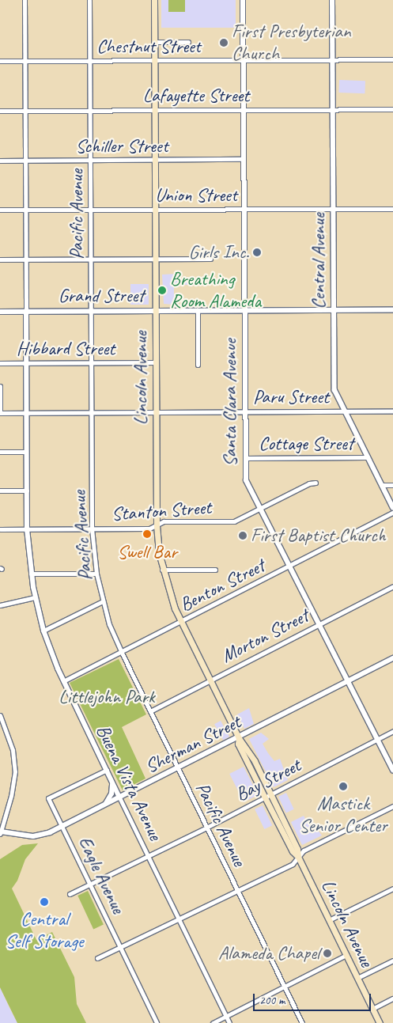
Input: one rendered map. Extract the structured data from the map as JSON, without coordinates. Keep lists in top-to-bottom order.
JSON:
{
  "streets": {
    "main road": ["Lincoln Avenue"],
    "street": [
      "Chestnut Street",
      "Lafayette Street",
      "Schiller Street",
      "Union Street",
      "Pacific Avenue",
      "Central Avenue",
      "Grand Street",
      "Hibbard Street",
      "Paru Street",
      "Santa Clara Avenue",
      "Cottage Street",
      "Stanton Street",
      "Benton Street",
      "Morton Street",
      "Sherman Street",
      "Bay Street",
      "Buena Vista Avenue",
      "Eagle Avenue"
    ]
  },
  "crossings": [
    ["Chestnut Street", "Pacific Avenue"],
    ["Chestnut Street", "Central Avenue"],
    ["Chestnut Street", "Lincoln Avenue"],
    ["Chestnut Street", "Santa Clara Avenue"],
    ["Chestnut Street", "Buena Vista Avenue"],
    ["Lafayette Street", "Pacific Avenue"],
    ["Lafayette Street", "Central Avenue"],
    ["Lafayette Street", "Lincoln Avenue"],
    ["Lafayette Street", "Santa Clara Avenue"],
    ["Lafayette Street", "Buena Vista Avenue"],
    ["Schiller Street", "Pacific Avenue"],
    ["Schiller Street", "Lincoln Avenue"],
    ["Schiller Street", "Santa Clara Avenue"],
    ["Schiller Street", "Buena Vista Avenue"],
    ["Union Street", "Pacific Avenue"],
    ["Union Street", "Central Avenue"],
    ["Union Street", "Lincoln Avenue"],
    ["Union Street", "Santa Clara Avenue"],
    ["Union Street", "Buena Vista Avenue"],
    ["Pacific Avenue", "Grand Street"],
    ["Pacific Avenue", "Hibbard Street"],
    ["Pacific Avenue", "Paru Street"],
    ["Pacific Avenue", "Stanton Street"],
    ["Pacific Avenue", "Benton Street"],
    ["Pacific Avenue", "Morton Street"],
    ["Pacific Avenue", "Sherman Street"],
    ["Pacific Avenue", "Bay Street"],
    ["Central Avenue", "Grand Street"],
    ["Central Avenue", "Paru Street"],
    ["Central Avenue", "Cottage Street"],
    ["Grand Street", "Lincoln Avenue"],
    ["Grand Street", "Santa Clara Avenue"],
    ["Grand Street", "Buena Vista Avenue"],
    ["Hibbard Street", "Lincoln Avenue"],
    ["Hibbard Street", "Buena Vista Avenue"],
    ["Lincoln Avenue", "Paru Street"],
    ["Lincoln Avenue", "Stanton Street"],
    ["Lincoln Avenue", "Benton Street"],
    ["Lincoln Avenue", "Morton Street"],
    ["Lincoln Avenue", "Sherman Street"],
    ["Lincoln Avenue", "Bay Street"],
    ["Paru Street", "Santa Clara Avenue"],
    ["Paru Street", "Buena Vista Avenue"],
    ["Santa Clara Avenue", "Cottage Street"],
    ["Santa Clara Avenue", "Stanton Street"],
    ["Santa Clara Avenue", "Benton Street"],
    ["Santa Clara Avenue", "Morton Street"],
    ["Santa Clara Avenue", "Sherman Street"],
    ["Santa Clara Avenue", "Bay Street"],
    ["Stanton Street", "Buena Vista Avenue"],
    ["Benton Street", "Buena Vista Avenue"],
    ["Sherman Street", "Buena Vista Avenue"],
    ["Sherman Street", "Eagle Avenue"],
    ["Bay Street", "Buena Vista Avenue"],
    ["Bay Street", "Eagle Avenue"],
    ["Buena Vista Avenue", "Eagle Avenue"]
  ],
  "parks": ["Littlejohn Park"],
  "places": [
    "First Presbyterian Church",
    "Girls Inc.",
    "Breathing Room Alameda",
    "Swell Bar",
    "First Baptist Church",
    "Mastick Senior Center",
    "Central Self Storage",
    "Alameda Chapel"
  ],
  "scale_bar": "200 m"
}
